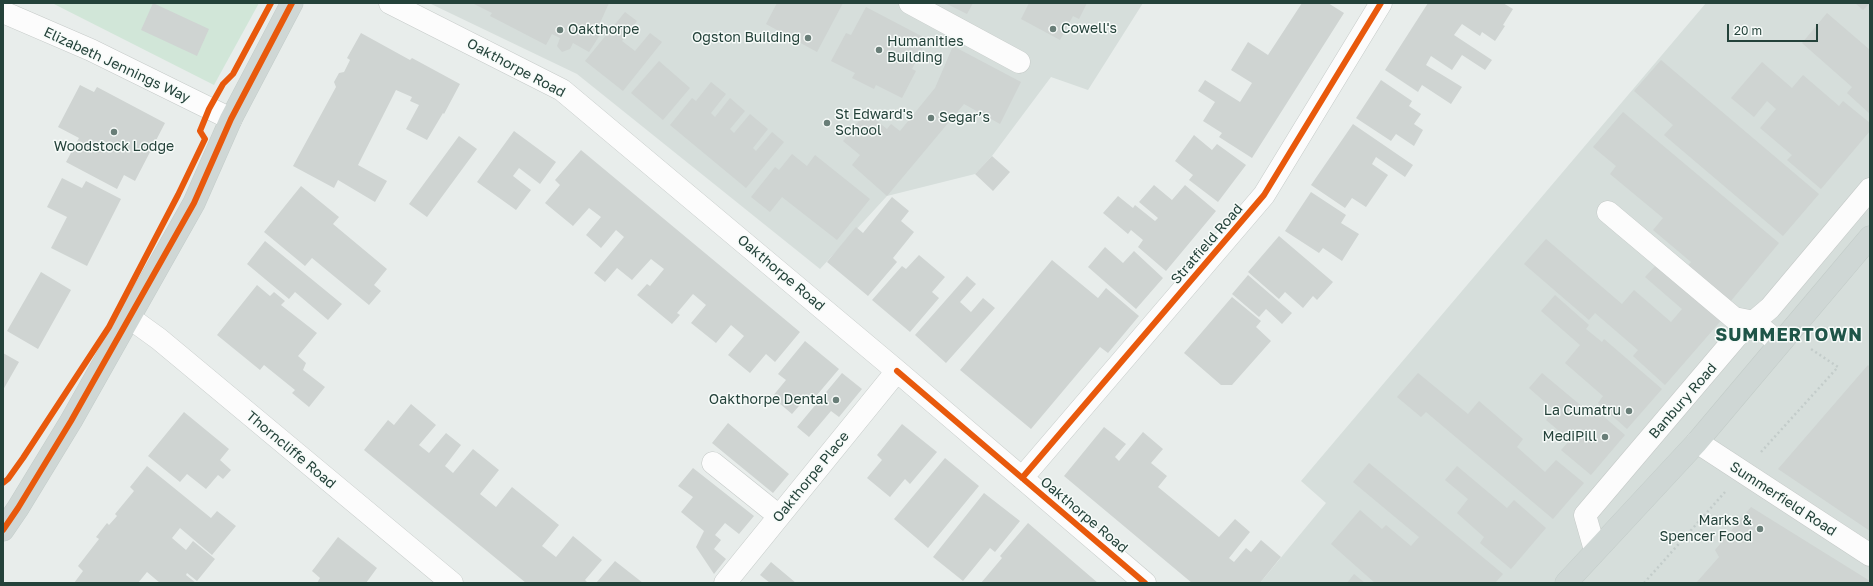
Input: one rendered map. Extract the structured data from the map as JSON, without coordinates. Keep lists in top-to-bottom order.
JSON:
{
  "streets": {
    "street": [
      "Elizabeth Jennings Way",
      "Oakthorpe Road",
      "Stratfield Road",
      "Banbury Road",
      "Thorncliffe Road",
      "Oakthorpe Place",
      "Summerfield Road"
    ]
  },
  "crossings": [
    ["Oakthorpe Road", "Stratfield Road"],
    ["Oakthorpe Road", "Oakthorpe Place"]
  ],
  "districts": ["SUMMERTOWN"],
  "places": [
    "Cowell's",
    "Oakthorpe",
    "Ogston Building",
    "Humanities Building",
    "Segar’s",
    "St Edward's School",
    "Woodstock Lodge",
    "Oakthorpe Dental",
    "La Cumatru",
    "MediPill",
    "Marks & Spencer Food"
  ],
  "scale_bar": "20 m"
}
